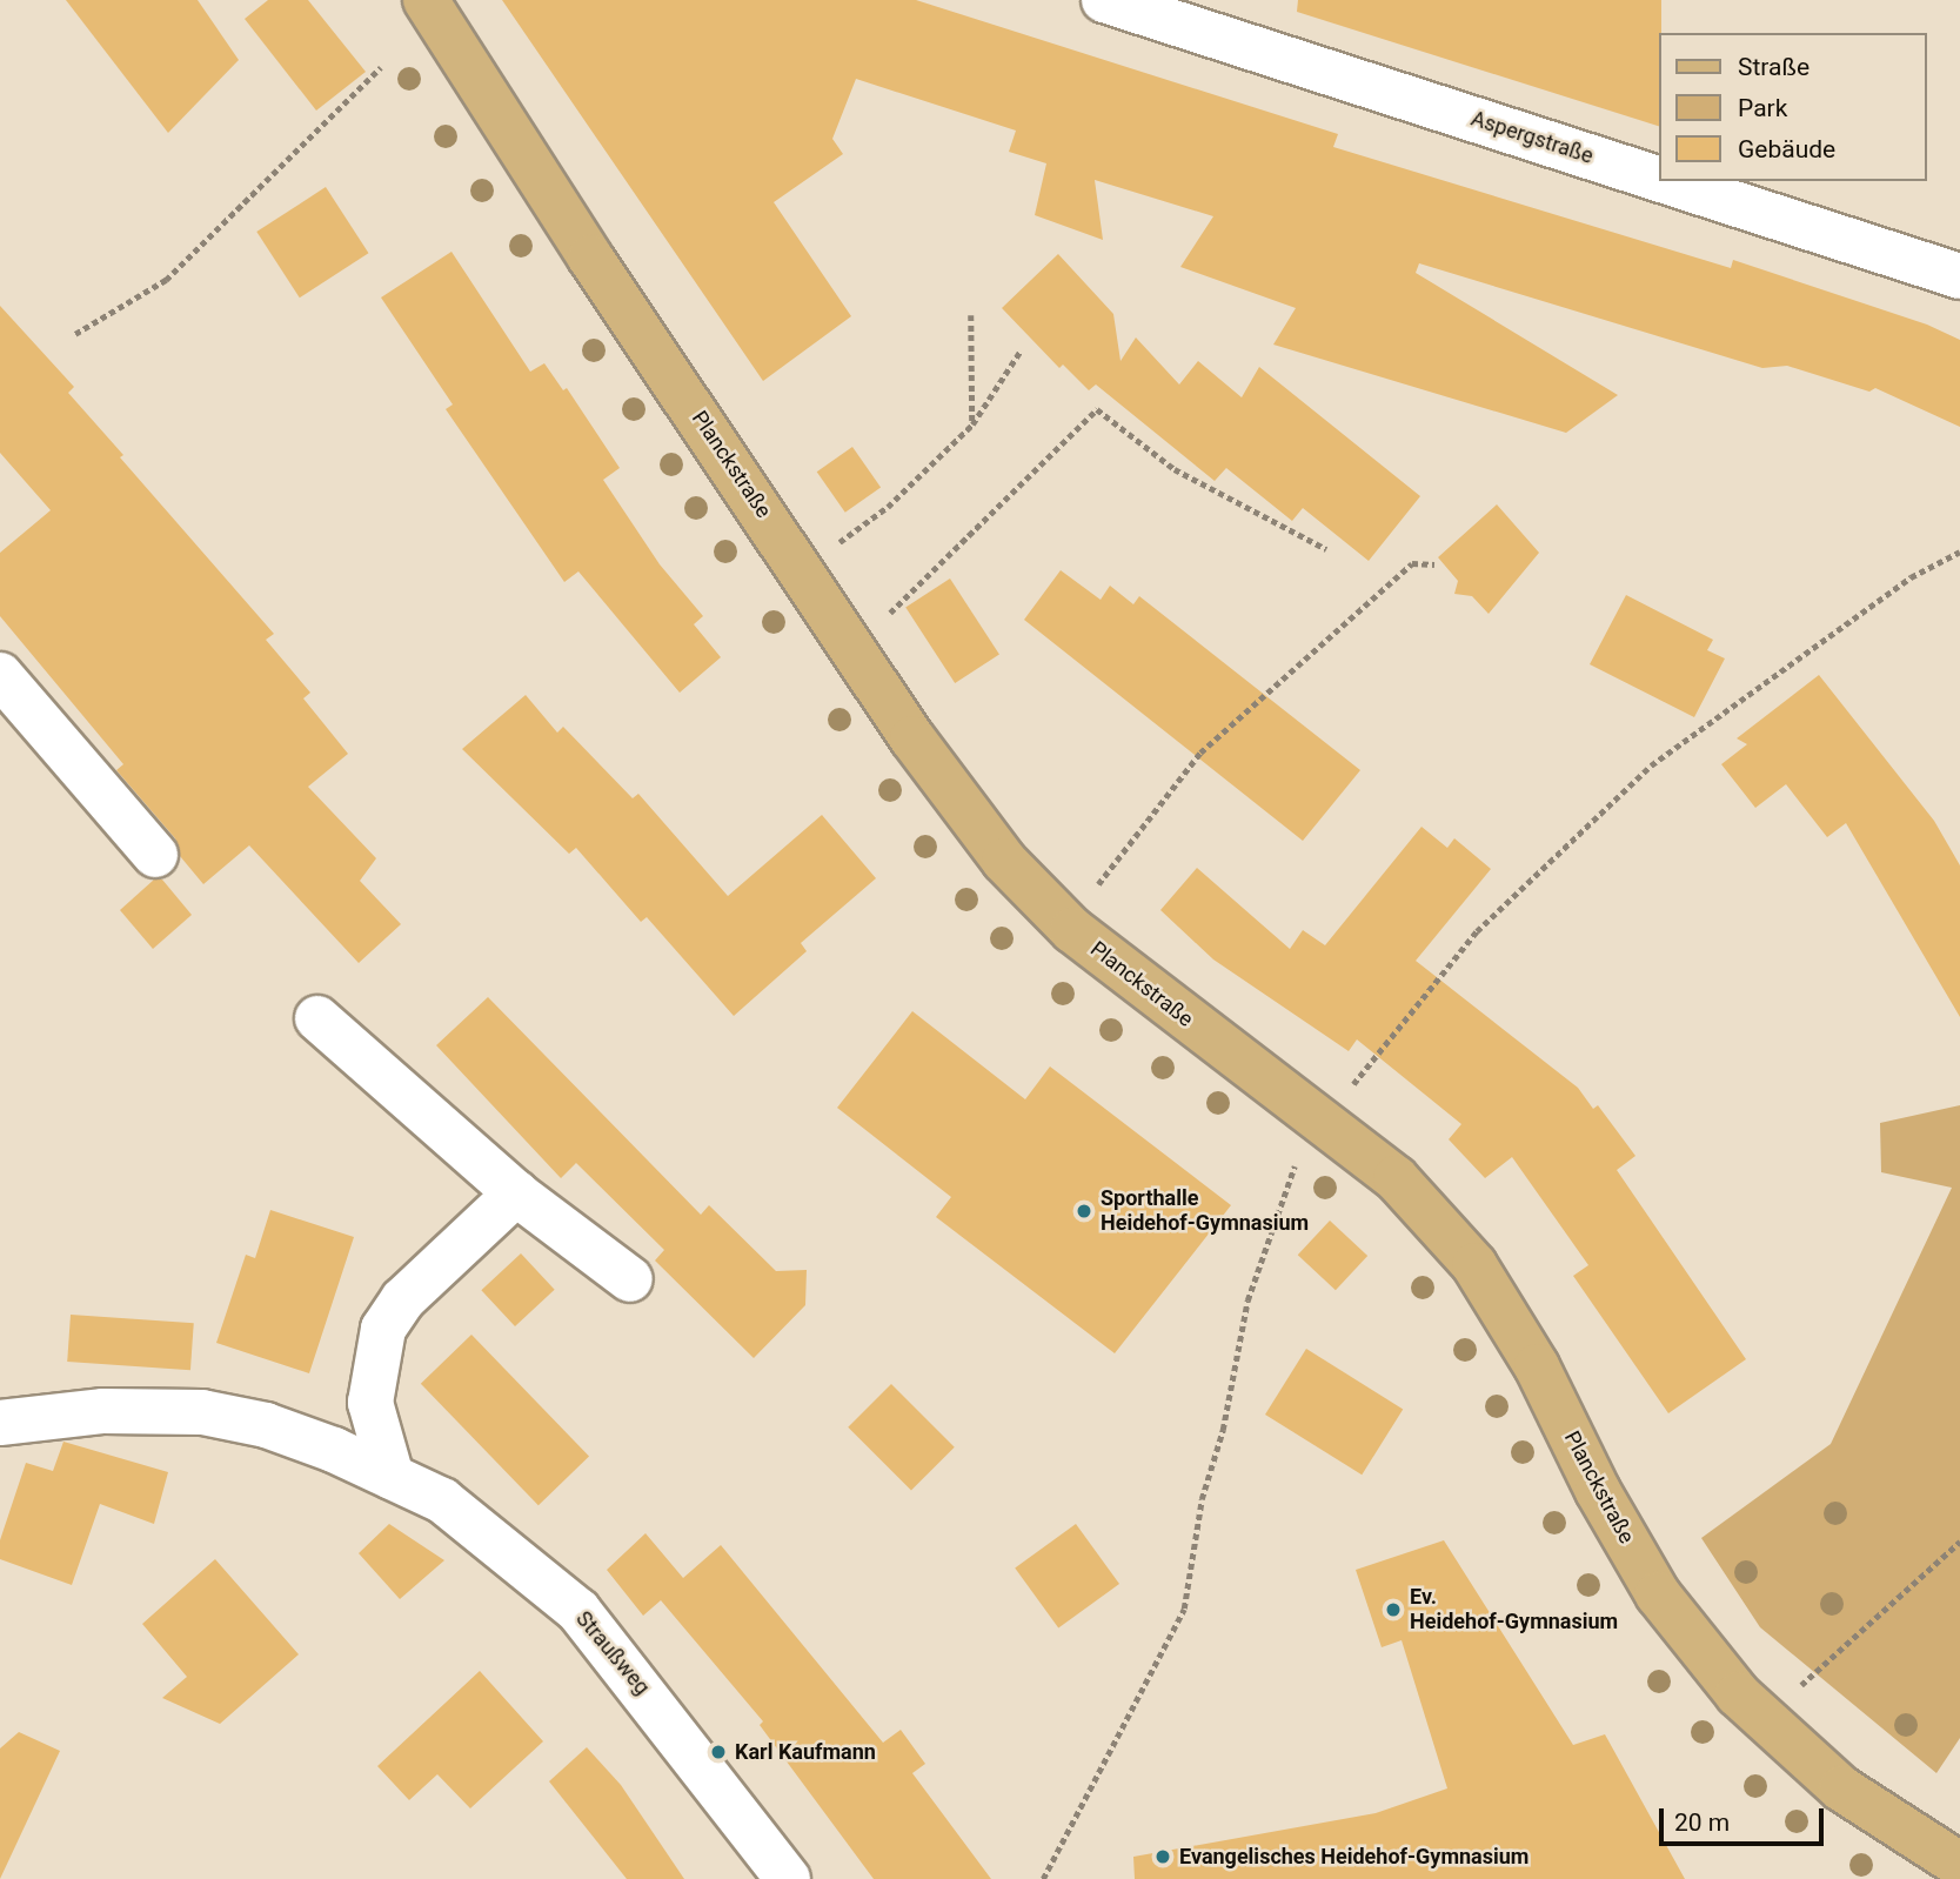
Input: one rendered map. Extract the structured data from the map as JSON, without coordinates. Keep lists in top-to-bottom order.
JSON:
{
  "streets": {
    "main road": ["Planckstraße"],
    "street": ["Aspergstraße", "Straußweg"]
  },
  "places": [
    "Sporthalle Heidehof-Gymnasium",
    "Ev. Heidehof-Gymnasium",
    "Karl Kaufmann",
    "Evangelisches Heidehof-Gymnasium"
  ],
  "legend": ["Straße", "Park", "Gebäude"],
  "scale_bar": "20 m"
}
